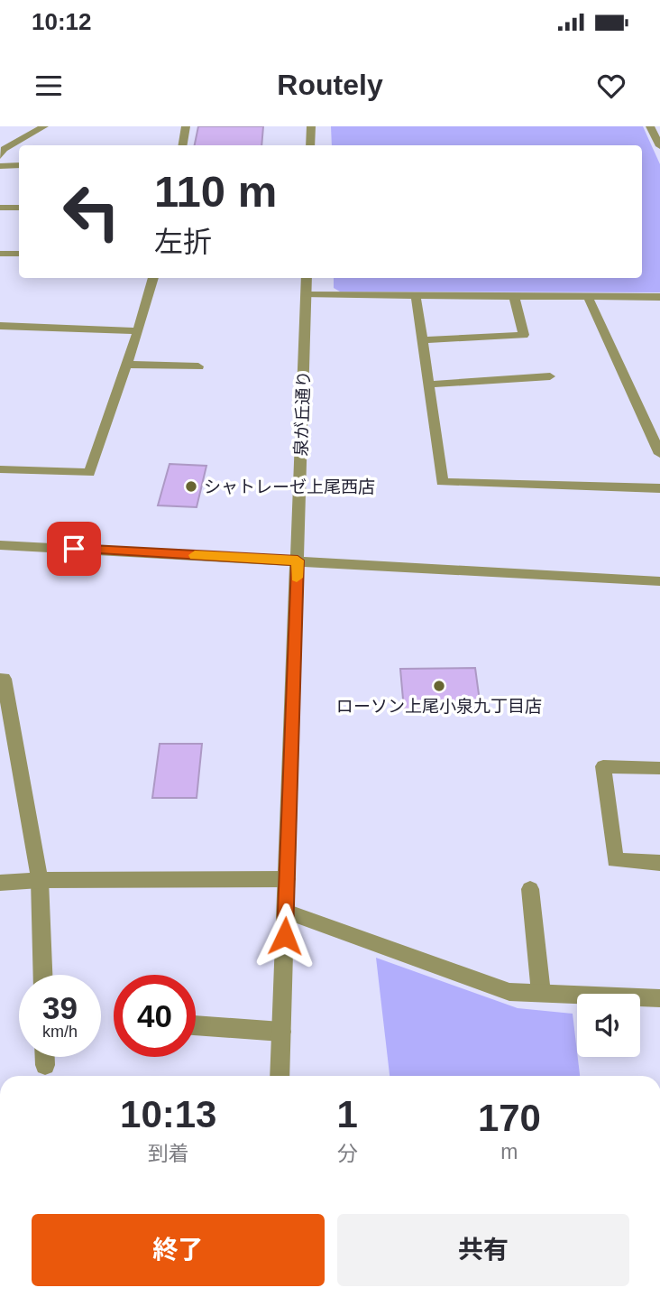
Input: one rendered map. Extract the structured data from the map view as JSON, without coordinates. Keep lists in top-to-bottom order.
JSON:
{
  "streets": {
    "street": ["泉が丘通り"]
  },
  "places": ["シャトレーゼ上尾西店", "ローソン上尾小泉九丁目店"],
  "page": {
    "status": "10:12",
    "header": "Routely",
    "turn": ["110 m", "左折"],
    "speed": "39 km/h",
    "limit": "40",
    "eta": [
      "10:13",
      "到着",
      "1",
      "分",
      "170",
      "m"
    ],
    "buttons": ["終了", "共有"]
  }
}
